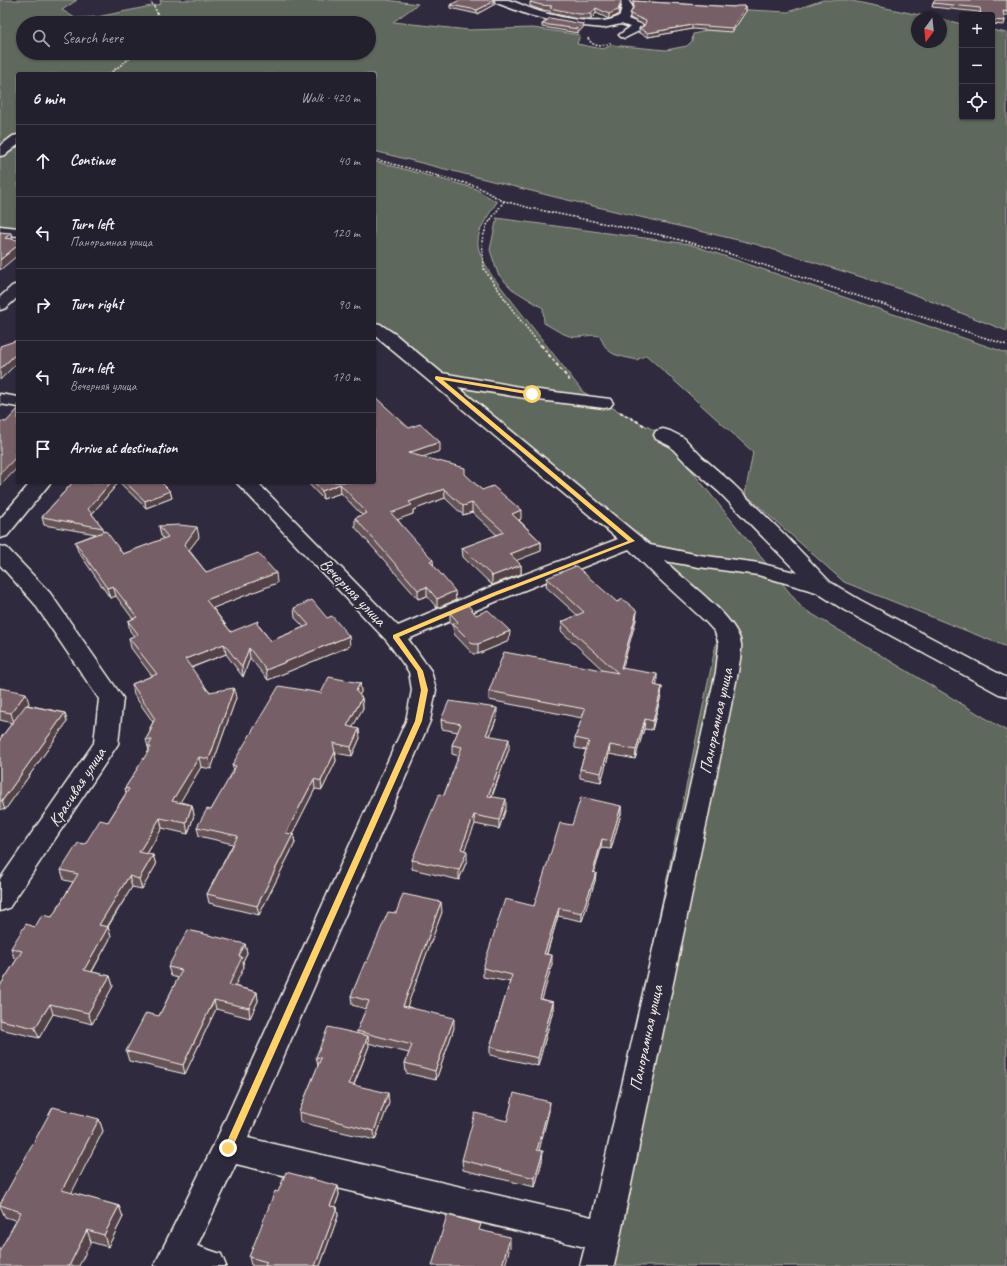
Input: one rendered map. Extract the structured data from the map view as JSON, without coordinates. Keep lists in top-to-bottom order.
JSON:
{
  "streets": {
    "street": ["Вечерняя улица", "Панорамная улица", "Красивая улица"]
  },
  "north": "bottom",
  "page": {
    "map_buttons": ["+", "−"],
    "search": "Search here",
    "heading": ["6 min", "Walk · 420 m"],
    "list": [
      ["Continue", "40 m"],
      ["Turn left", "Панорамная улица", "120 m"],
      ["Turn right", "90 m"],
      ["Turn left", "Вечерняя улица", "170 m"],
      "Arrive at destination"
    ]
  }
}
